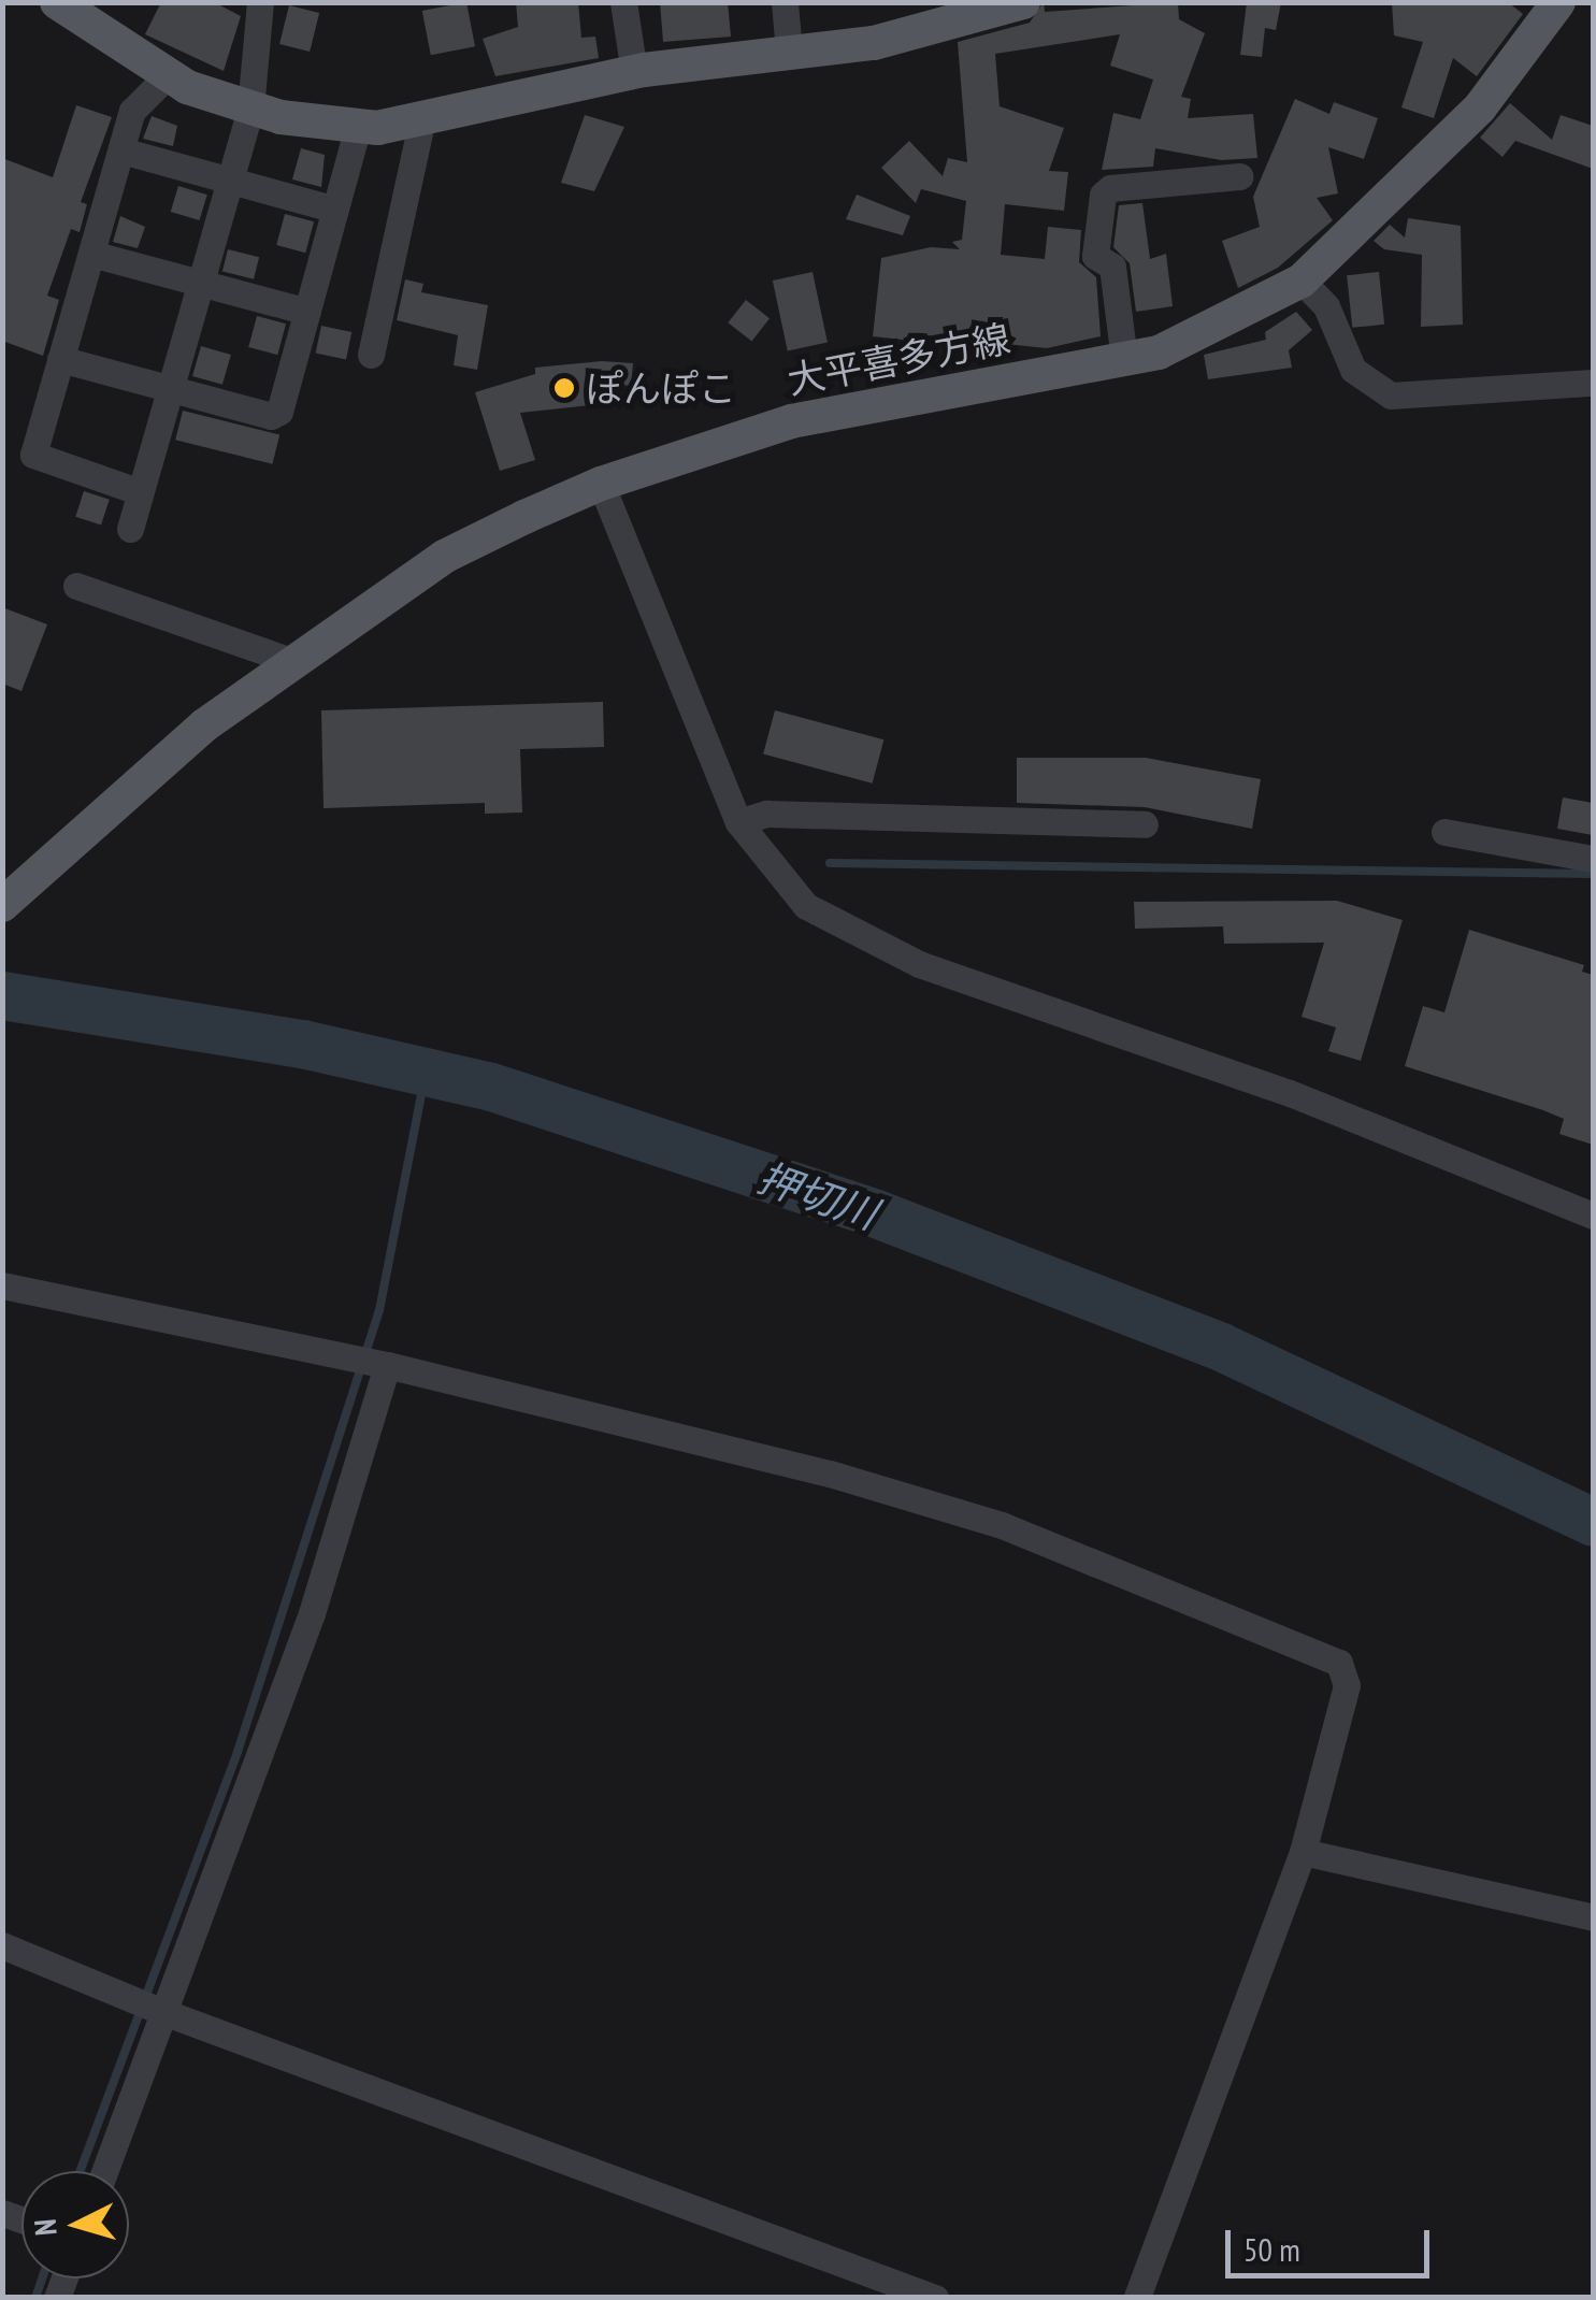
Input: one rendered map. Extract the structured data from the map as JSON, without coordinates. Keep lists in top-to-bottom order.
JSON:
{
  "streets": {
    "main road": ["大平喜多方線"]
  },
  "water": ["押切川"],
  "places": ["ぽんぽこ"],
  "scale_bar": "50 m",
  "north": "left"
}
